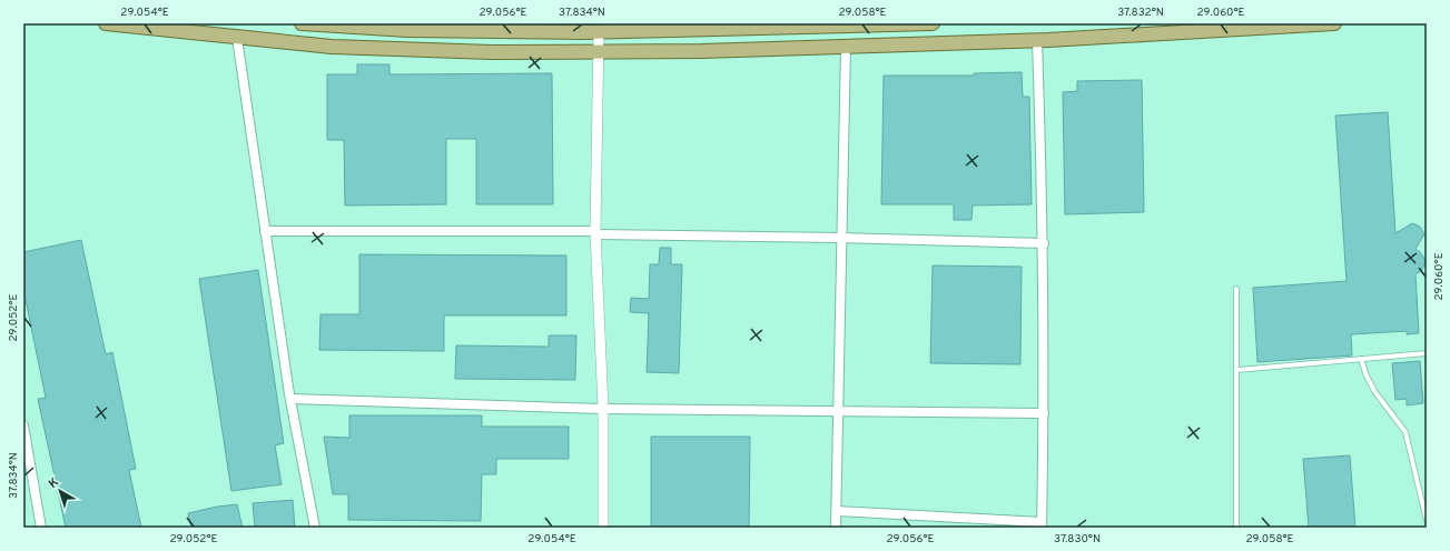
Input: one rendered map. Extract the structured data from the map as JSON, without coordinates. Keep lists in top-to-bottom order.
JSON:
{
  "north": "top left",
  "coordinates": [
    "29.054°E",
    "29.056°E",
    "37.834°N",
    "29.058°E",
    "37.832°N",
    "29.060°E",
    "29.052°E",
    "37.830°N"
  ]
}
